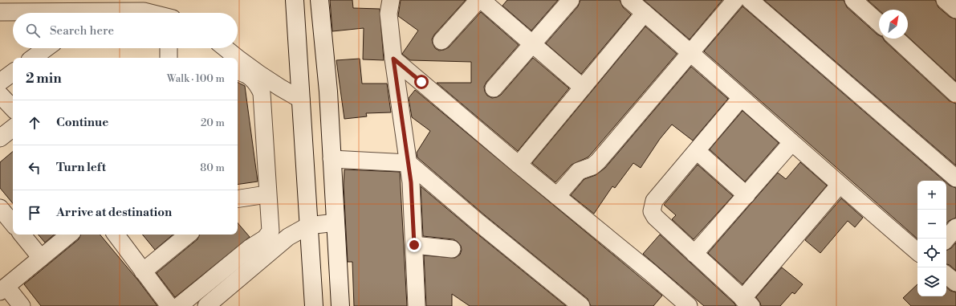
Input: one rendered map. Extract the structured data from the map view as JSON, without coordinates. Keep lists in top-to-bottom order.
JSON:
{
  "north": "top right",
  "page": {
    "search": "Search here",
    "heading": ["2 min", "Walk · 100 m"],
    "list": [
      ["Continue", "20 m"],
      ["Turn left", "80 m"],
      "Arrive at destination"
    ],
    "map_buttons": ["+", "−"]
  }
}
